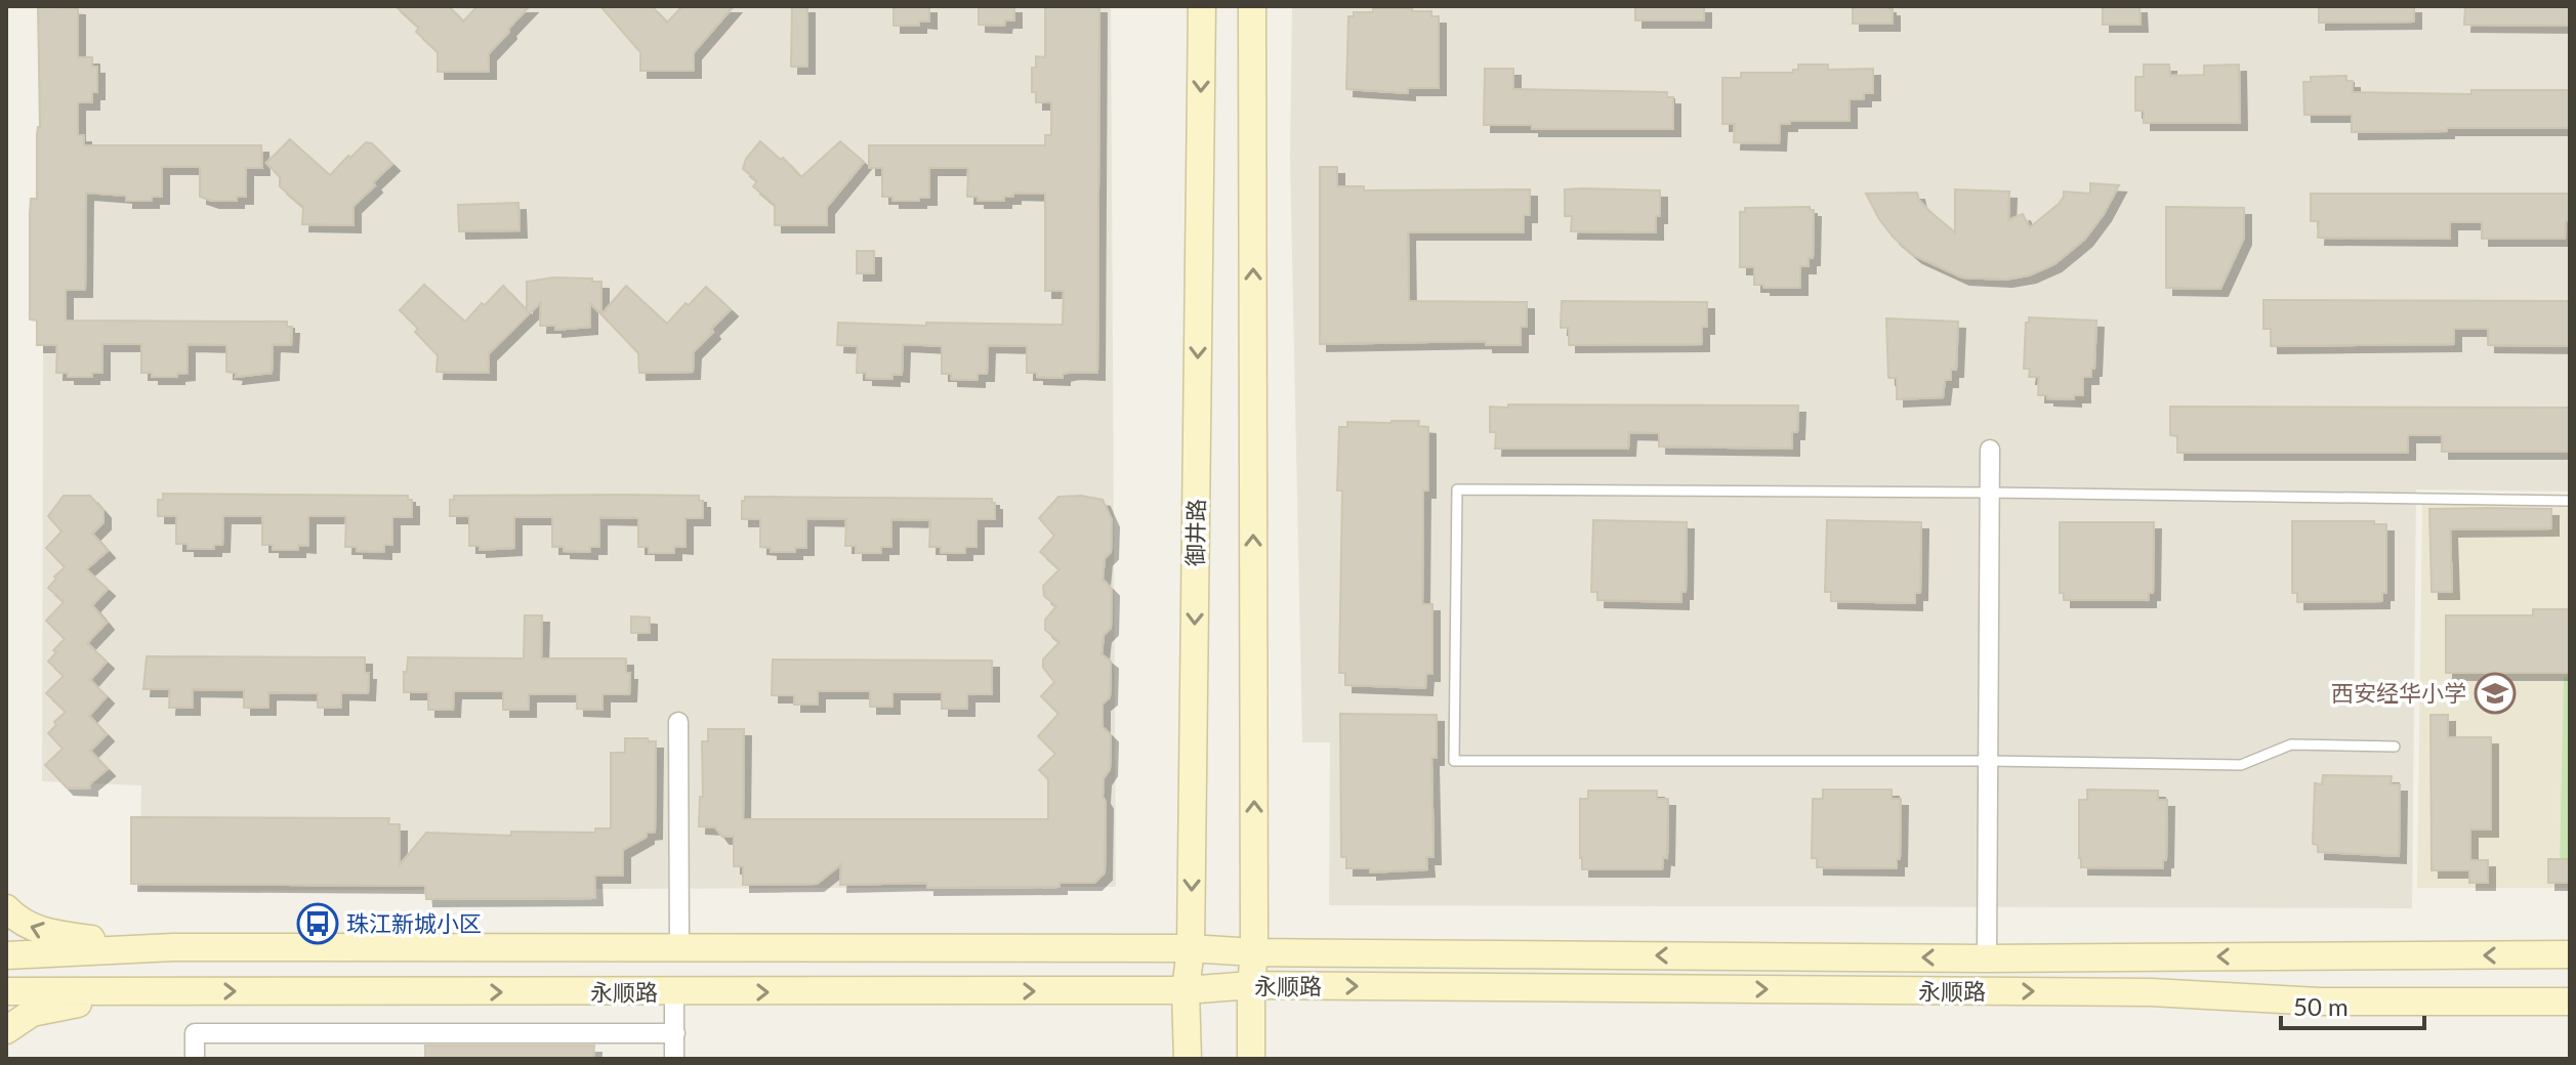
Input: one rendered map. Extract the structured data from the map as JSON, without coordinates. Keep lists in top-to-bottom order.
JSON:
{
  "streets": {
    "main road": ["御井路", "永顺路"]
  },
  "crossings": [
    ["御井路", "永顺路"]
  ],
  "places": {
    "school or university": ["西安经华小学"],
    "bus stop": ["珠江新城小区"]
  },
  "scale_bar": "50 m"
}
